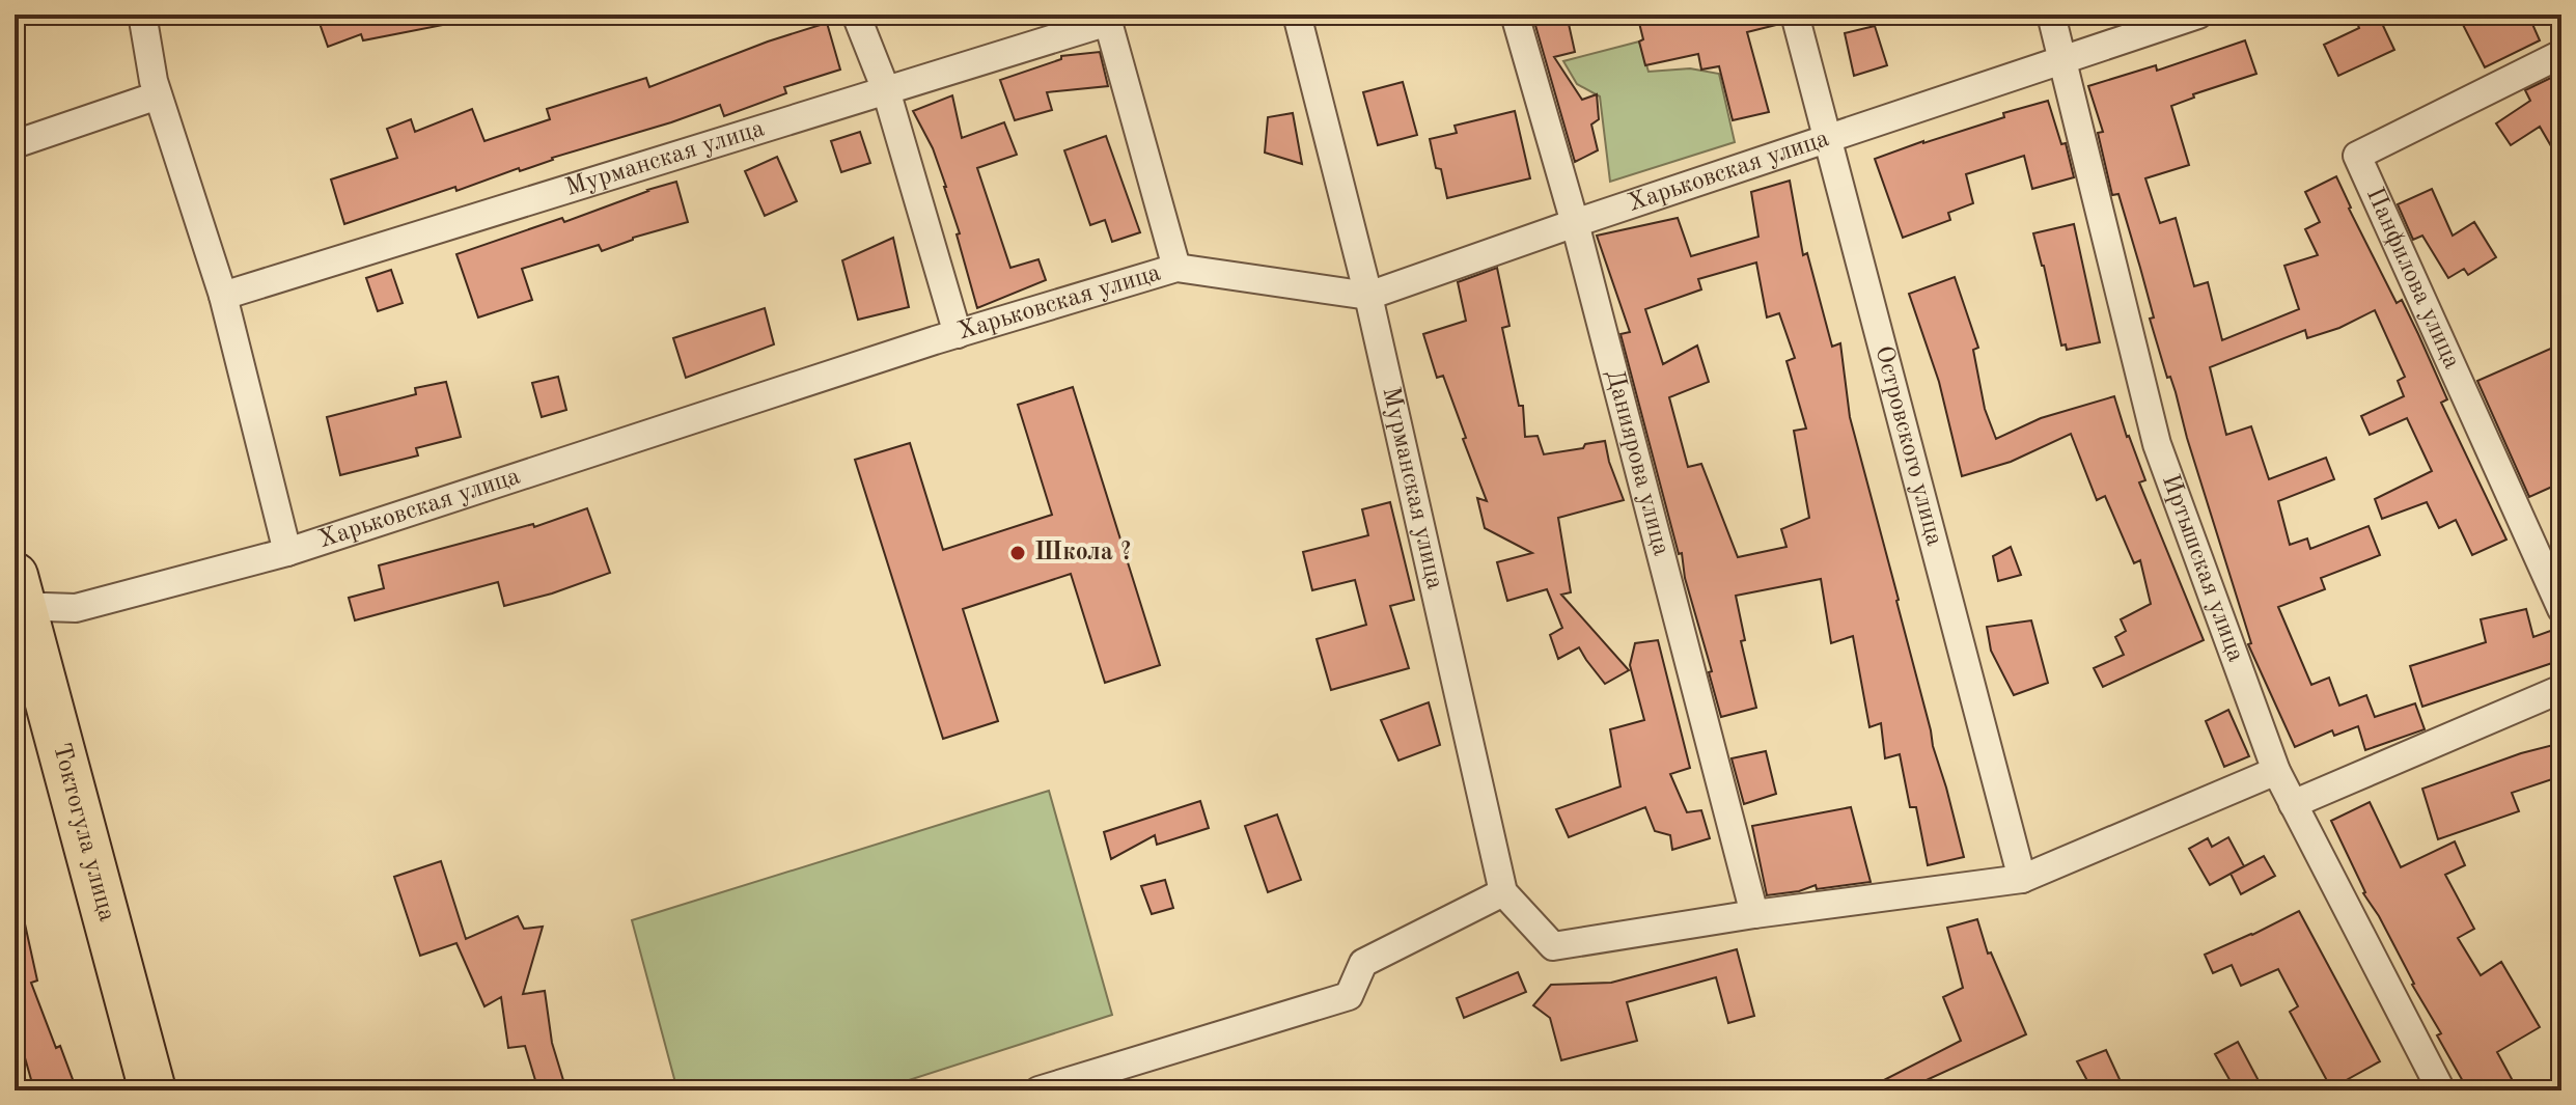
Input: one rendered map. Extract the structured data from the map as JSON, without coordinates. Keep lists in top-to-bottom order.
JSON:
{
  "streets": {
    "highway": ["Токтогула улица"],
    "street": [
      "Мурманская улица",
      "Харьковская улица",
      "Панфилова улица",
      "Островского улица",
      "Даниярова улица",
      "Иртышская улица"
    ]
  },
  "crossings": [
    ["Мурманская улица", "Харьковская улица"],
    ["Мурманская улица", "Даниярова улица"],
    ["Харьковская улица", "Островского улица"],
    ["Харьковская улица", "Даниярова улица"],
    ["Харьковская улица", "Иртышская улица"],
    ["Харьковская улица", "Токтогула улица"]
  ],
  "places": ["Школа ?"]
}
